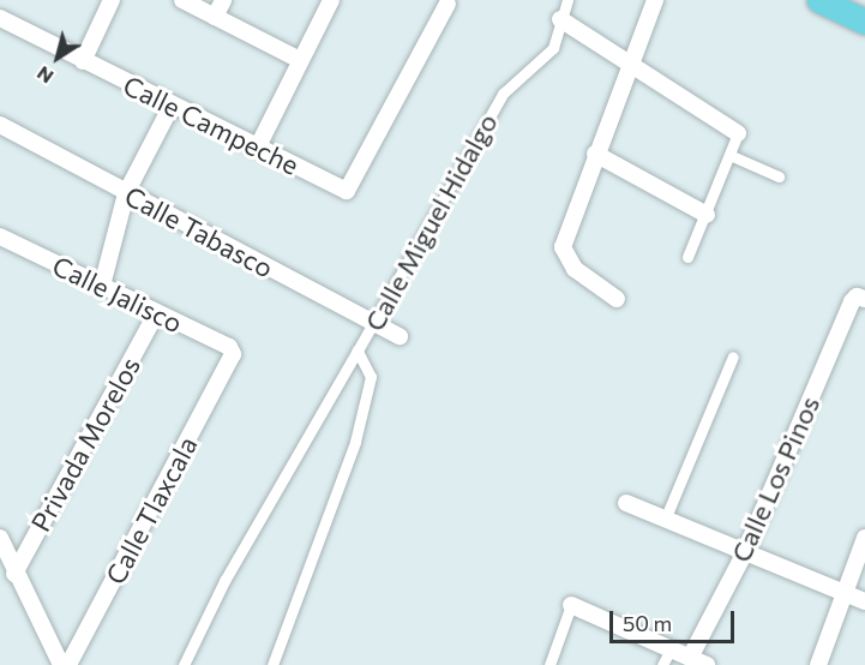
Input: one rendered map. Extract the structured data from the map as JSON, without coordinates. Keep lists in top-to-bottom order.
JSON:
{
  "streets": {
    "street": [
      "Calle Campeche",
      "Calle Miguel Hidalgo",
      "Calle Tabasco",
      "Calle Jalisco",
      "Privada Morelos",
      "Calle Los Pinos",
      "Calle Tlaxcala"
    ]
  },
  "crossings": [
    ["Calle Miguel Hidalgo", "Calle Tabasco"],
    ["Calle Jalisco", "Privada Morelos"],
    ["Calle Jalisco", "Calle Tlaxcala"]
  ],
  "scale_bar": "50 m",
  "north": "bottom left"
}
